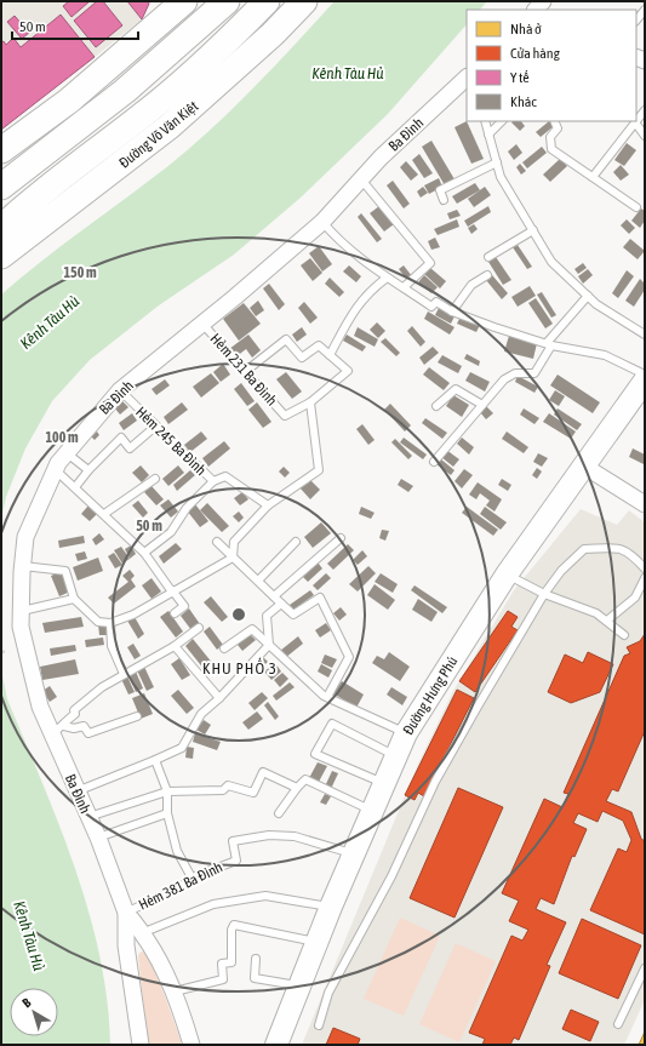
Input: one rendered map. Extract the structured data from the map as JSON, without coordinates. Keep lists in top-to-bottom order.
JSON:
{
  "streets": {
    "highway": ["Đường Võ Văn Kiệt"],
    "main road": ["Đường Hưng Phú"],
    "street": ["Ba Đình"],
    "lane": ["Hẻm 231 Ba Đình", "Hẻm 245 Ba Đình", "Hẻm 381 Ba Đình"]
  },
  "crossings": [
    ["Ba Đình", "Hẻm 231 Ba Đình"],
    ["Ba Đình", "Hẻm 245 Ba Đình"],
    ["Ba Đình", "Hẻm 381 Ba Đình"],
    ["Đường Hưng Phú", "Hẻm 381 Ba Đình"]
  ],
  "districts": ["KHU PHỐ 3"],
  "water": ["Kênh Tàu Hủ"],
  "legend": [
    "Nhà ở",
    "Cửa hàng",
    "Y tế",
    "Khác"
  ],
  "scale_bar": "50 m",
  "north": "top left",
  "rings": ["150 m", "100 m", "50 m"]
}
